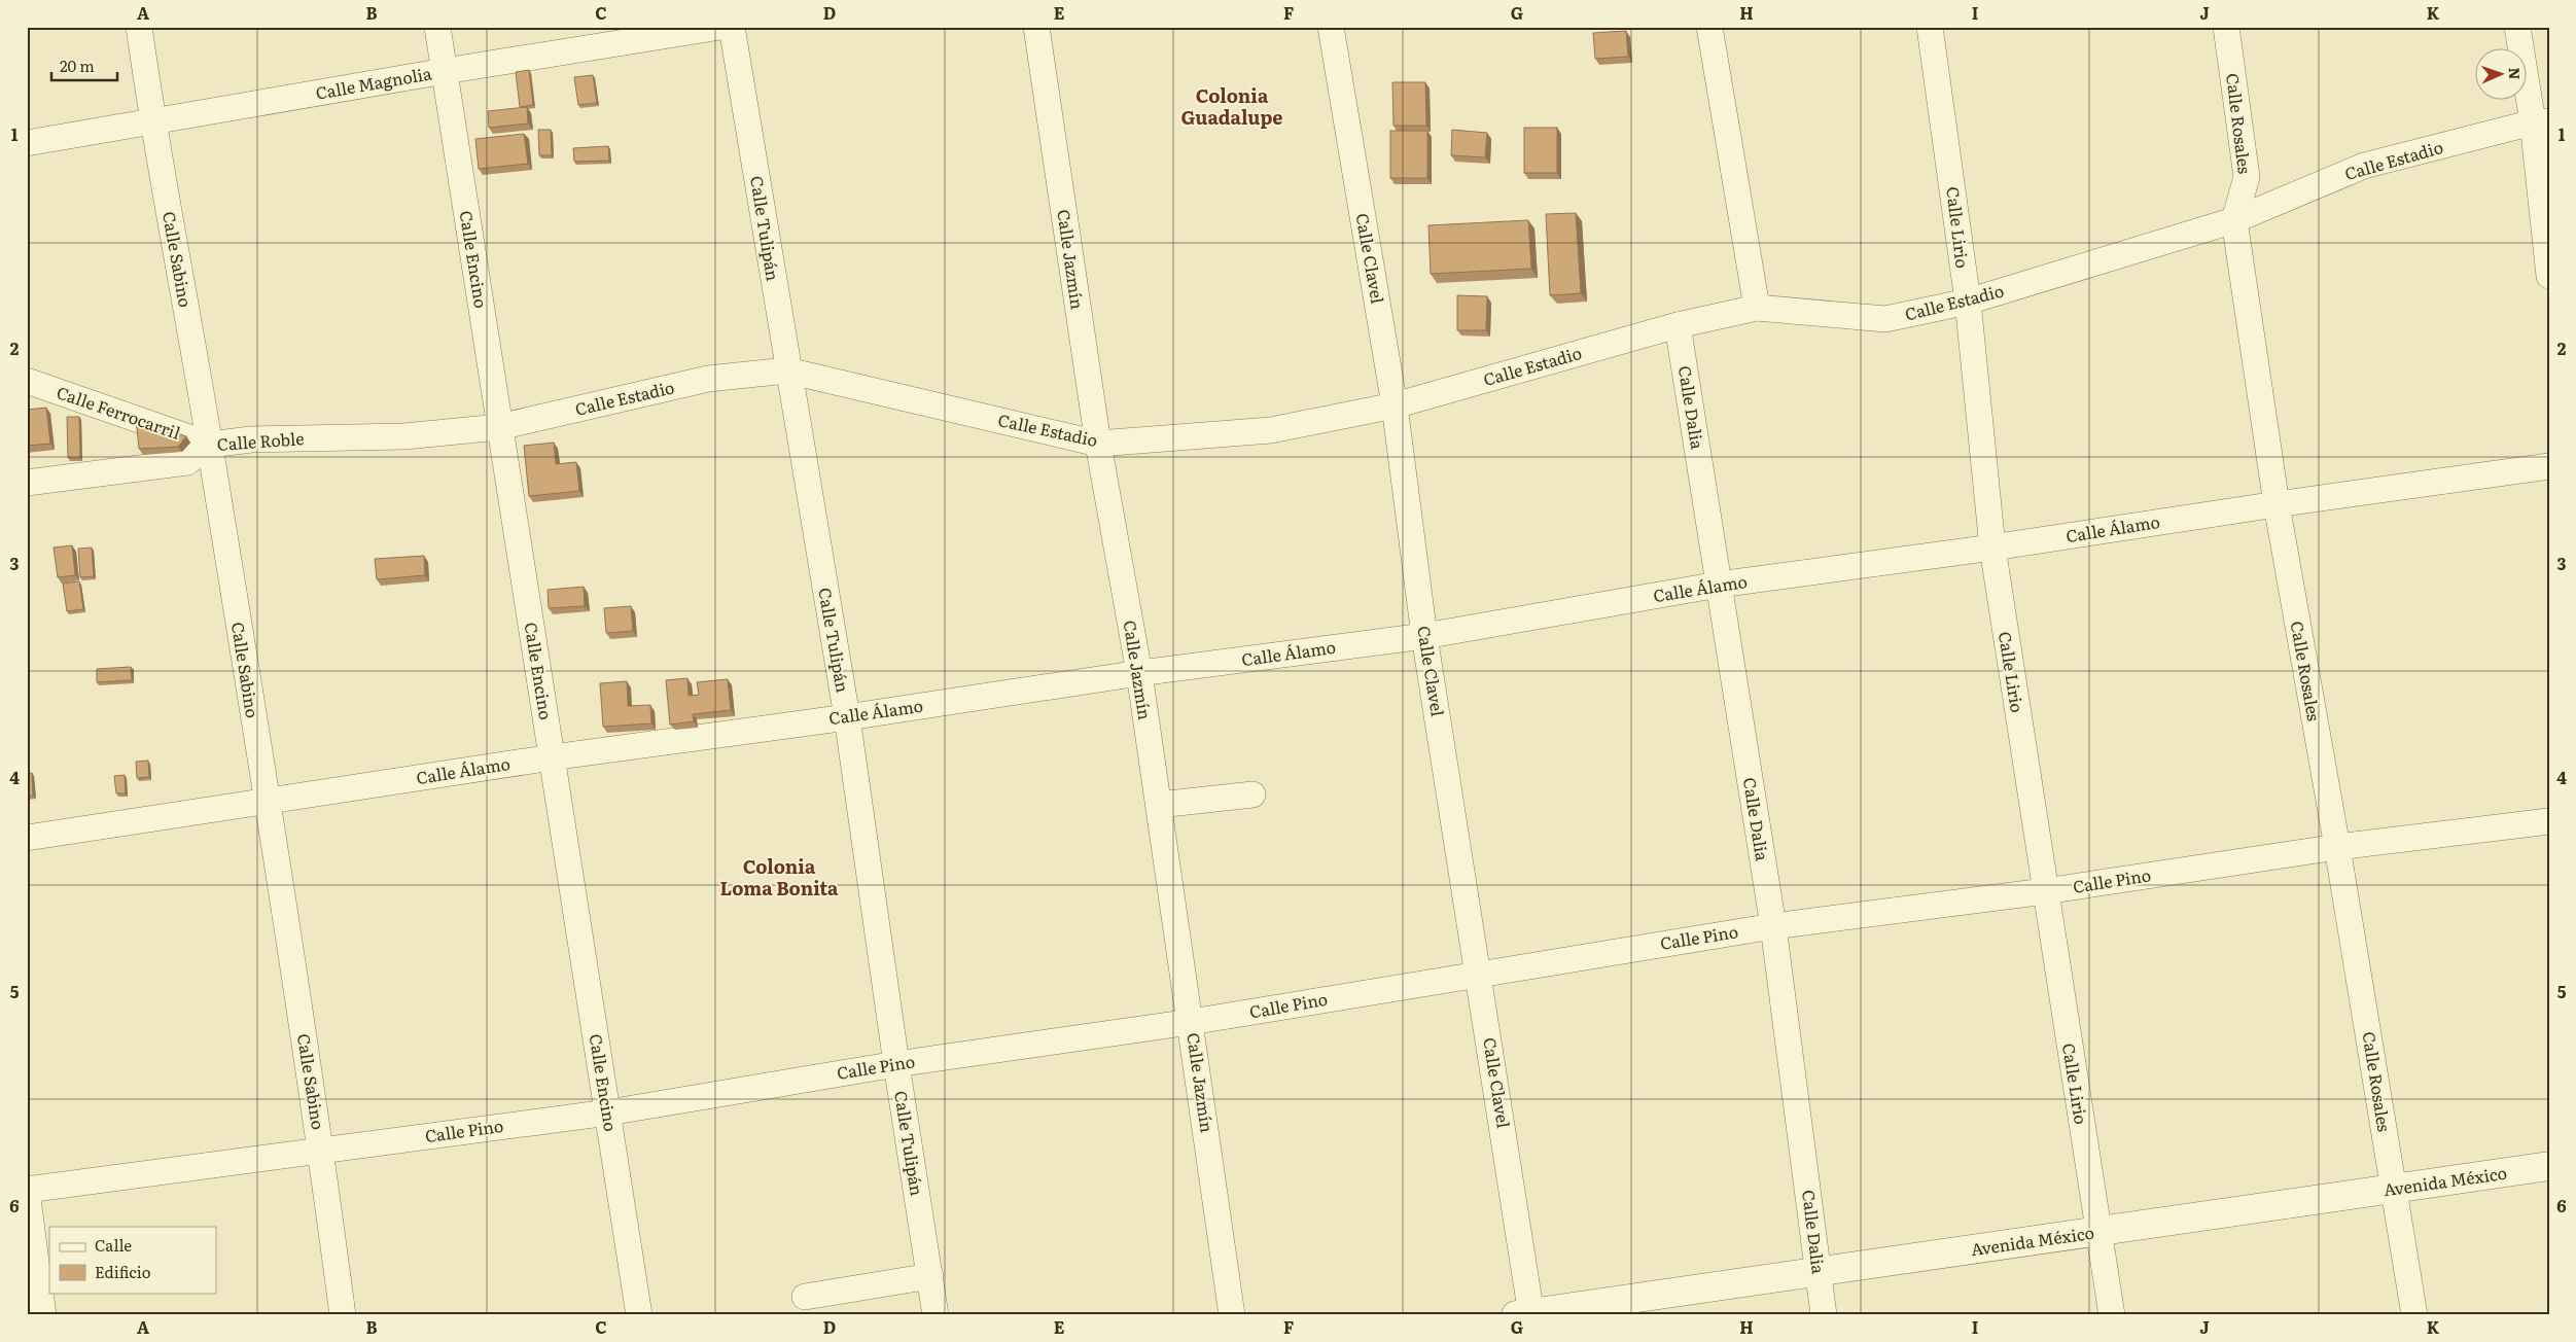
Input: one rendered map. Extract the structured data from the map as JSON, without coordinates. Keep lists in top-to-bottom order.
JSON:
{
  "streets": {
    "street": [
      "Calle Magnolia",
      "Calle Rosales",
      "Calle Estadio",
      "Calle Lirio",
      "Calle Tulipán",
      "Calle Clavel",
      "Calle Sabino",
      "Calle Encino",
      "Calle Jazmín",
      "Calle Dalia",
      "Calle Ferrocarril",
      "Calle Roble",
      "Calle Álamo",
      "Calle Pino",
      "Avenida México"
    ]
  },
  "crossings": [
    ["Calle Magnolia", "Calle Sabino"],
    ["Calle Magnolia", "Calle Encino"],
    ["Calle Rosales", "Calle Estadio"],
    ["Calle Rosales", "Calle Álamo"],
    ["Calle Rosales", "Calle Pino"],
    ["Calle Rosales", "Avenida México"],
    ["Calle Estadio", "Calle Lirio"],
    ["Calle Estadio", "Calle Tulipán"],
    ["Calle Estadio", "Calle Clavel"],
    ["Calle Estadio", "Calle Encino"],
    ["Calle Estadio", "Calle Jazmín"],
    ["Calle Estadio", "Calle Dalia"],
    ["Calle Estadio", "Calle Roble"],
    ["Calle Lirio", "Calle Álamo"],
    ["Calle Lirio", "Calle Pino"],
    ["Calle Lirio", "Avenida México"],
    ["Calle Tulipán", "Calle Álamo"],
    ["Calle Tulipán", "Calle Pino"],
    ["Calle Clavel", "Calle Álamo"],
    ["Calle Clavel", "Calle Pino"],
    ["Calle Clavel", "Avenida México"],
    ["Calle Sabino", "Calle Ferrocarril"],
    ["Calle Sabino", "Calle Roble"],
    ["Calle Sabino", "Calle Álamo"],
    ["Calle Sabino", "Calle Pino"],
    ["Calle Encino", "Calle Roble"],
    ["Calle Encino", "Calle Álamo"],
    ["Calle Encino", "Calle Pino"],
    ["Calle Jazmín", "Calle Álamo"],
    ["Calle Jazmín", "Calle Pino"],
    ["Calle Dalia", "Calle Álamo"],
    ["Calle Dalia", "Calle Pino"],
    ["Calle Dalia", "Avenida México"],
    ["Calle Ferrocarril", "Calle Roble"]
  ],
  "districts": ["Colonia Guadalupe", "Colonia Loma Bonita"],
  "legend": ["Calle", "Edificio"],
  "scale_bar": "20 m",
  "north": "right",
  "grid": {
    "columns": [
      "A",
      "B",
      "C",
      "D",
      "E",
      "F",
      "G",
      "H",
      "I",
      "J",
      "K"
    ],
    "rows": [
      "1",
      "2",
      "3",
      "4",
      "5",
      "6"
    ]
  }
}
